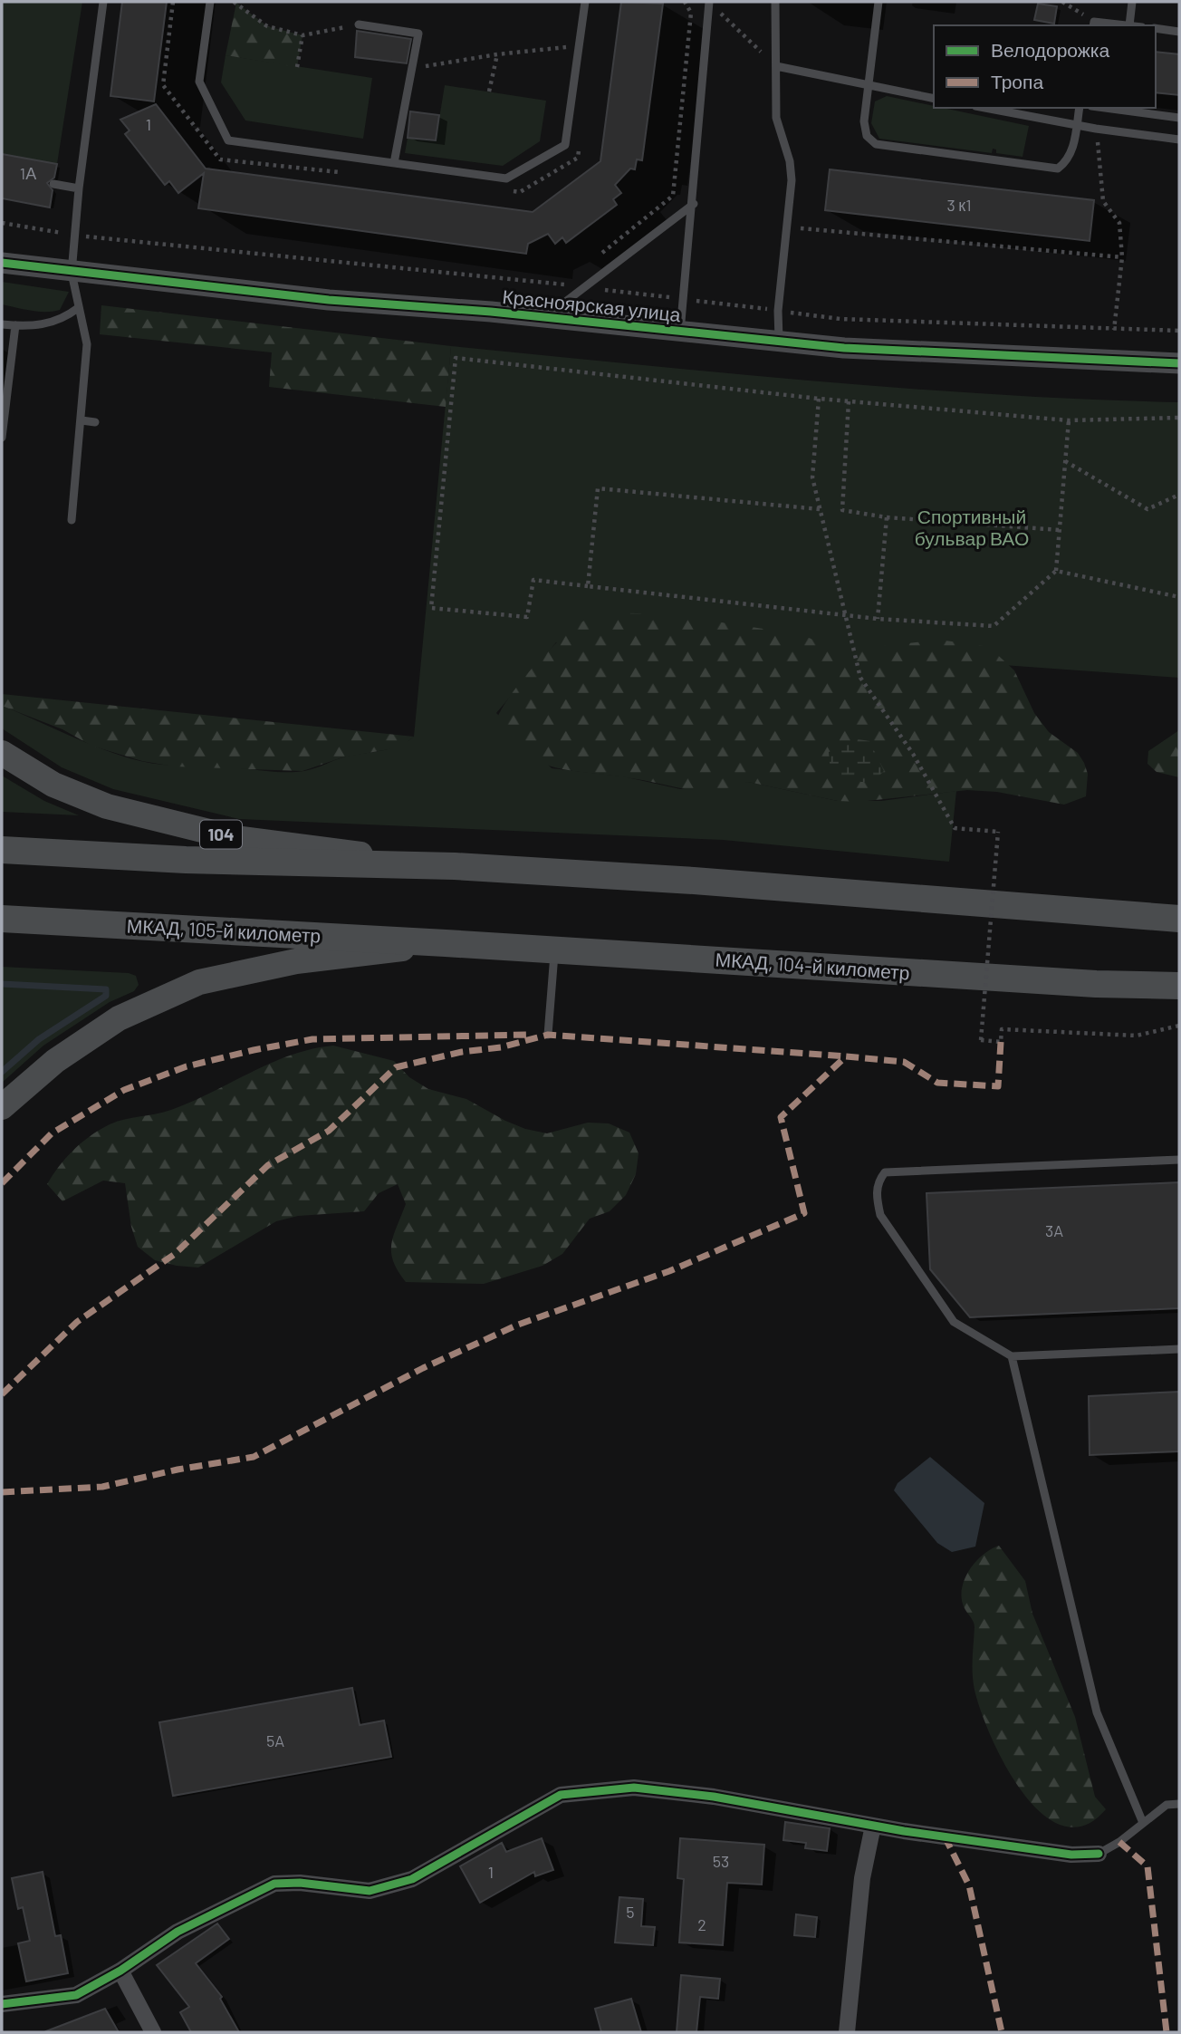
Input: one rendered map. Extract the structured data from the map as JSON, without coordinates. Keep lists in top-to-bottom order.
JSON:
{
  "streets": {
    "highway": ["МКАД, 105-й километр", "МКАД, 104-й километр"],
    "main road": ["104"],
    "street": ["Красноярская улица"]
  },
  "crossings": [
    ["МКАД, 105-й километр", "МКАД, 104-й километр"]
  ],
  "parks": ["Спортивный бульвар ВАО"],
  "house_numbers": [
    "1",
    "1А",
    "3 к1",
    "3A",
    "5A",
    "53",
    "1",
    "5",
    "2"
  ],
  "legend": ["Велодорожка", "Тропа"]
}
